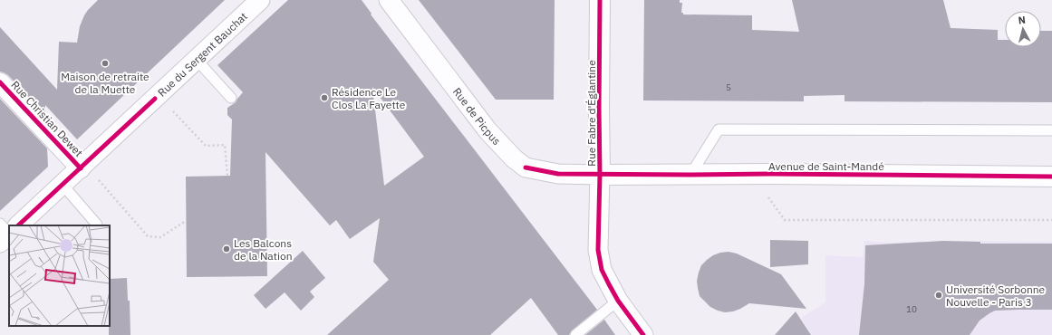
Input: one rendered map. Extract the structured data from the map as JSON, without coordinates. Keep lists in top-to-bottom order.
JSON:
{
  "streets": {
    "street": [
      "Rue du Sergent Bauchat",
      "Rue Fabre d'Églantine",
      "Rue de Picpus",
      "Rue Christian Dewet",
      "Avenue de Saint-Mandé"
    ]
  },
  "crossings": [
    ["Rue du Sergent Bauchat", "Rue Christian Dewet"],
    ["Rue Fabre d'Églantine", "Rue de Picpus"],
    ["Rue Fabre d'Églantine", "Avenue de Saint-Mandé"],
    ["Rue de Picpus", "Avenue de Saint-Mandé"]
  ],
  "places": [
    "Maison de retraite de la Muette",
    "Résidence Le Clos La Fayette",
    "Les Balcons de la Nation",
    "Université Sorbonne Nouvelle - Paris 3"
  ],
  "house_numbers": ["5", "10"],
  "north": "top"
}
